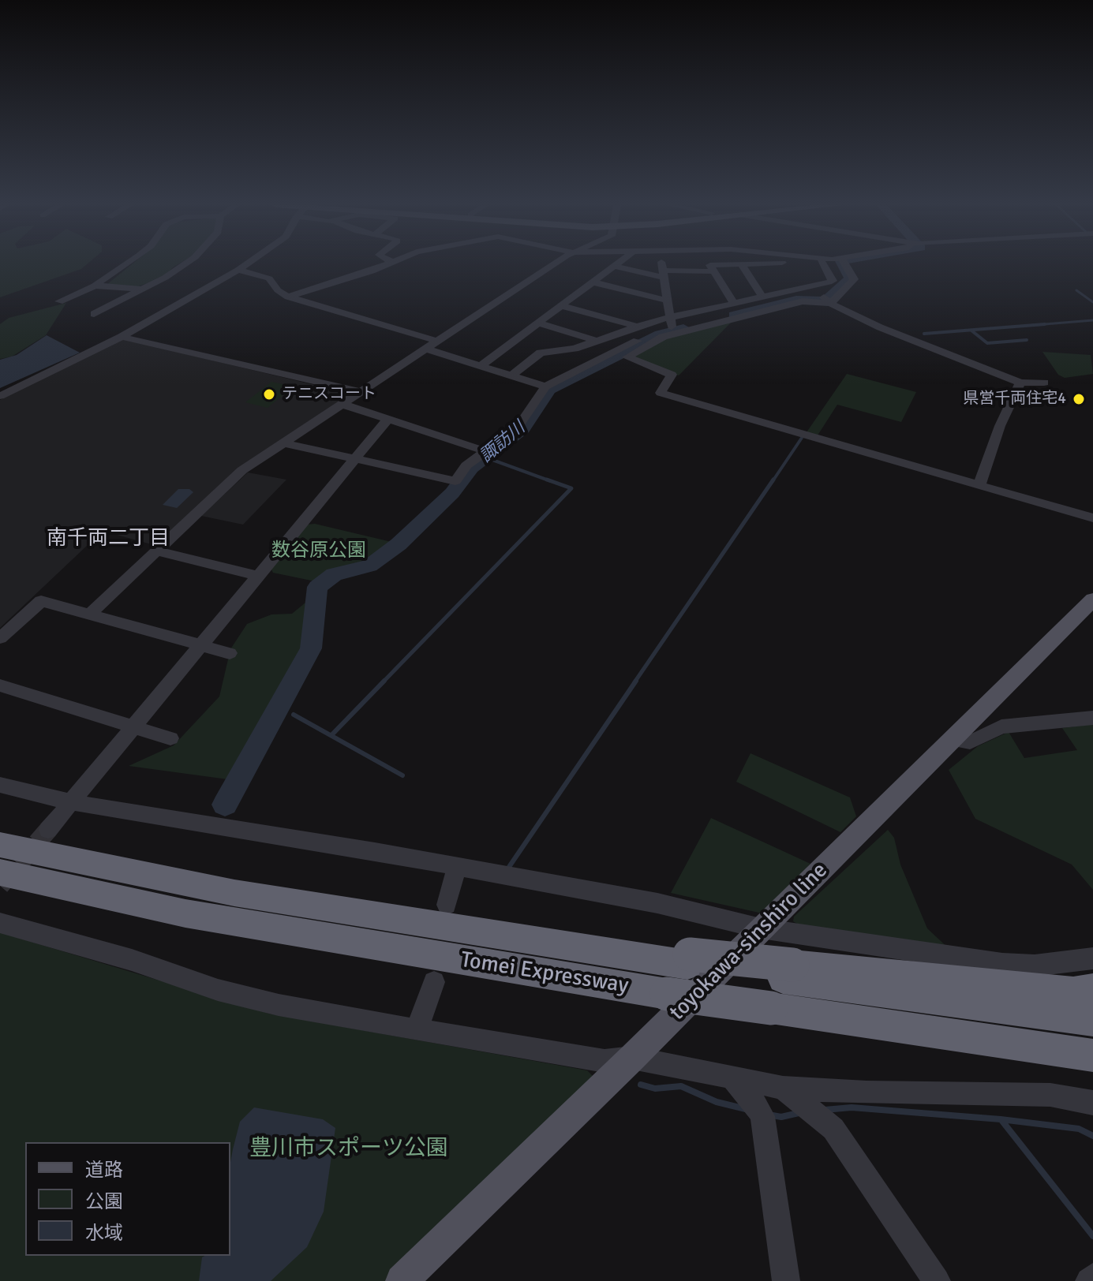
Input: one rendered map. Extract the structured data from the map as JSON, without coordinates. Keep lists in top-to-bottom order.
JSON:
{
  "streets": {
    "highway": ["Tomei Expressway"],
    "main road": ["toyokawa-sinshiro line"]
  },
  "districts": ["南千両二丁目"],
  "water": ["諏訪川"],
  "parks": ["数谷原公園", "豊川市スポーツ公園"],
  "places": ["テニスコート", "県営千両住宅4"],
  "legend": ["道路", "公園", "水域"]
}
